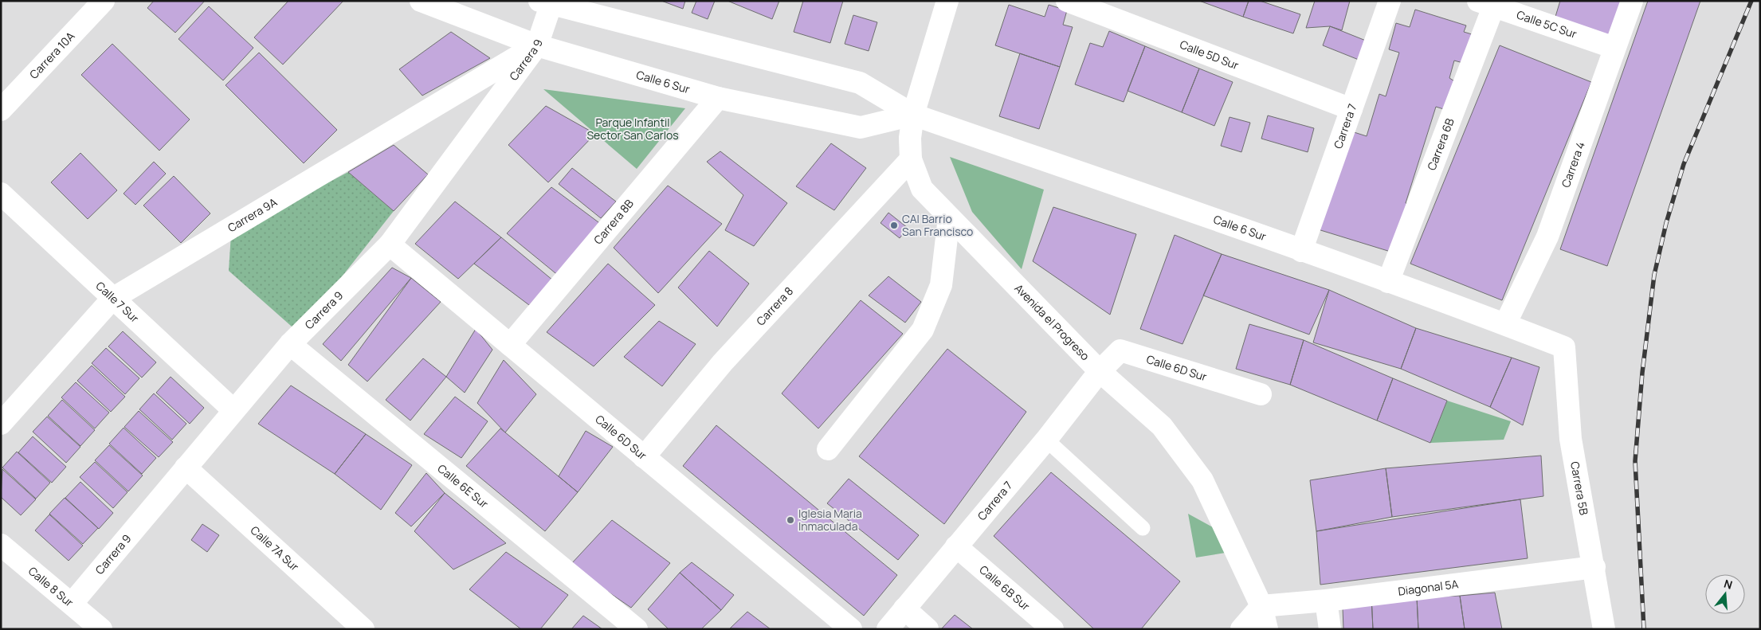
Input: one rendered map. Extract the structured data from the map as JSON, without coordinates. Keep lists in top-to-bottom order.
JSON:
{
  "streets": {
    "street": [
      "Calle 5C Sur",
      "Calle 5D Sur",
      "Carrera 10A",
      "Carrera 9",
      "Calle 6 Sur",
      "Carrera 7",
      "Carrera 6B",
      "Carrera 4",
      "Carrera 9A",
      "Carrera 8B",
      "Calle 7 Sur",
      "Carrera 8",
      "Avenida el Progreso",
      "Calle 6D Sur",
      "Calle 6E Sur",
      "Carrera 5B",
      "Calle 7A Sur",
      "Calle 8 Sur",
      "Calle 6B Sur",
      "Diagonal 5A"
    ]
  },
  "crossings": [
    ["Calle 5C Sur", "Carrera 6B"],
    ["Calle 5C Sur", "Carrera 4"],
    ["Calle 5D Sur", "Carrera 7"],
    ["Carrera 9", "Calle 6 Sur"],
    ["Carrera 9", "Carrera 9A"],
    ["Carrera 9", "Calle 7 Sur"],
    ["Carrera 9", "Calle 6D Sur"],
    ["Carrera 9", "Calle 6E Sur"],
    ["Carrera 9", "Calle 7A Sur"],
    ["Carrera 9", "Calle 8 Sur"],
    ["Calle 6 Sur", "Carrera 7"],
    ["Calle 6 Sur", "Carrera 6B"],
    ["Calle 6 Sur", "Carrera 4"],
    ["Calle 6 Sur", "Carrera 9A"],
    ["Calle 6 Sur", "Carrera 8B"],
    ["Calle 6 Sur", "Avenida el Progreso"],
    ["Calle 6 Sur", "Carrera 5B"],
    ["Carrera 7", "Avenida el Progreso"],
    ["Carrera 7", "Calle 6D Sur"],
    ["Carrera 7", "Calle 6B Sur"],
    ["Carrera 9A", "Calle 7 Sur"],
    ["Carrera 8B", "Calle 6D Sur"],
    ["Carrera 8", "Avenida el Progreso"],
    ["Carrera 8", "Calle 6D Sur"],
    ["Avenida el Progreso", "Calle 6D Sur"],
    ["Avenida el Progreso", "Diagonal 5A"],
    ["Carrera 5B", "Diagonal 5A"]
  ],
  "parks": ["Parque Infantil Sector San Carlos"],
  "places": ["CAI Barrio San Francisco", "Iglesia Maria Inmaculada"],
  "north": "top"
}
